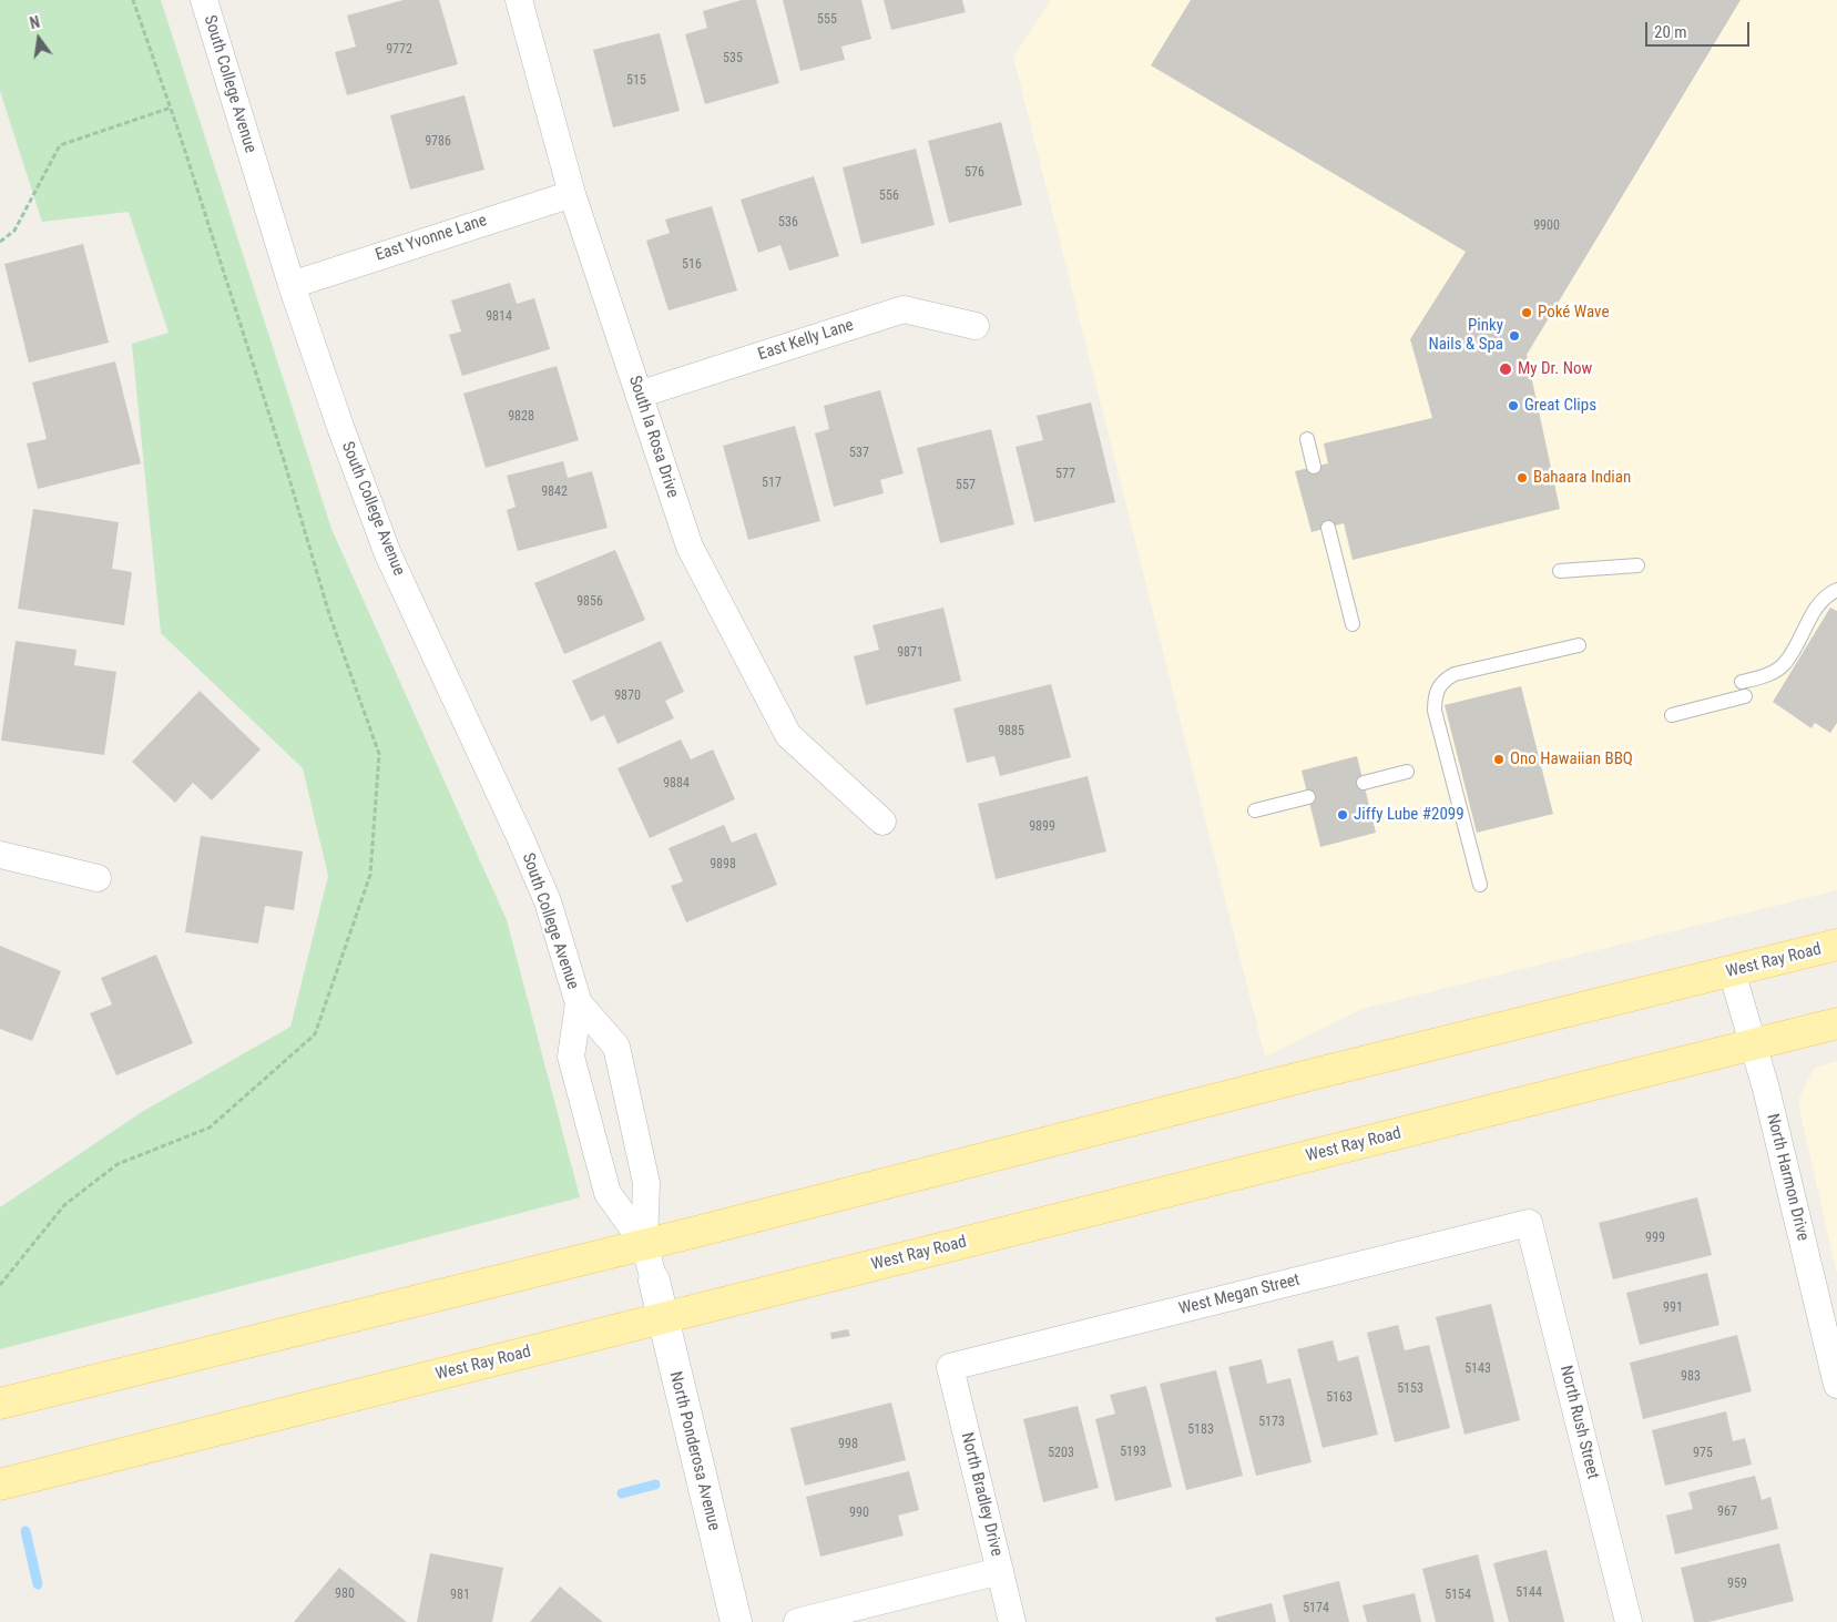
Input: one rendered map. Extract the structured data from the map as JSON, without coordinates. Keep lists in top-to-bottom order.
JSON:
{
  "streets": {
    "main road": ["West Ray Road"],
    "street": [
      "South College Avenue",
      "East Yvonne Lane",
      "East Kelly Lane",
      "South la Rosa Drive",
      "North Harmon Drive",
      "West Megan Street",
      "North Rush Street",
      "North Ponderosa Avenue",
      "North Bradley Drive"
    ]
  },
  "crossings": [
    ["South College Avenue", "East Yvonne Lane"],
    ["South College Avenue", "West Ray Road"],
    ["South College Avenue", "North Ponderosa Avenue"],
    ["East Yvonne Lane", "South la Rosa Drive"],
    ["East Kelly Lane", "South la Rosa Drive"],
    ["West Ray Road", "North Harmon Drive"],
    ["West Ray Road", "North Ponderosa Avenue"],
    ["West Megan Street", "North Rush Street"],
    ["West Megan Street", "North Bradley Drive"]
  ],
  "places": [
    "Poké Wave",
    "Pinky Nails & Spa",
    "My Dr. Now",
    "Great Clips",
    "Bahaara Indian",
    "Ono Hawaiian BBQ",
    "Jiffy Lube #2099"
  ],
  "house_numbers": [
    "555",
    "9772",
    "535",
    "515",
    "9786",
    "576",
    "556",
    "536",
    "9900",
    "516",
    "9814",
    "9828",
    "537",
    "577",
    "517",
    "557",
    "9842",
    "9856",
    "9871",
    "9870",
    "9885",
    "9884",
    "9899",
    "9898",
    "999",
    "991",
    "5143",
    "983",
    "5153",
    "5163",
    "5173",
    "5183",
    "998",
    "5193",
    "5203",
    "975",
    "967",
    "990",
    "959",
    "5144",
    "980",
    "981",
    "5154",
    "5174"
  ],
  "scale_bar": "20 m",
  "north": "top"
}
